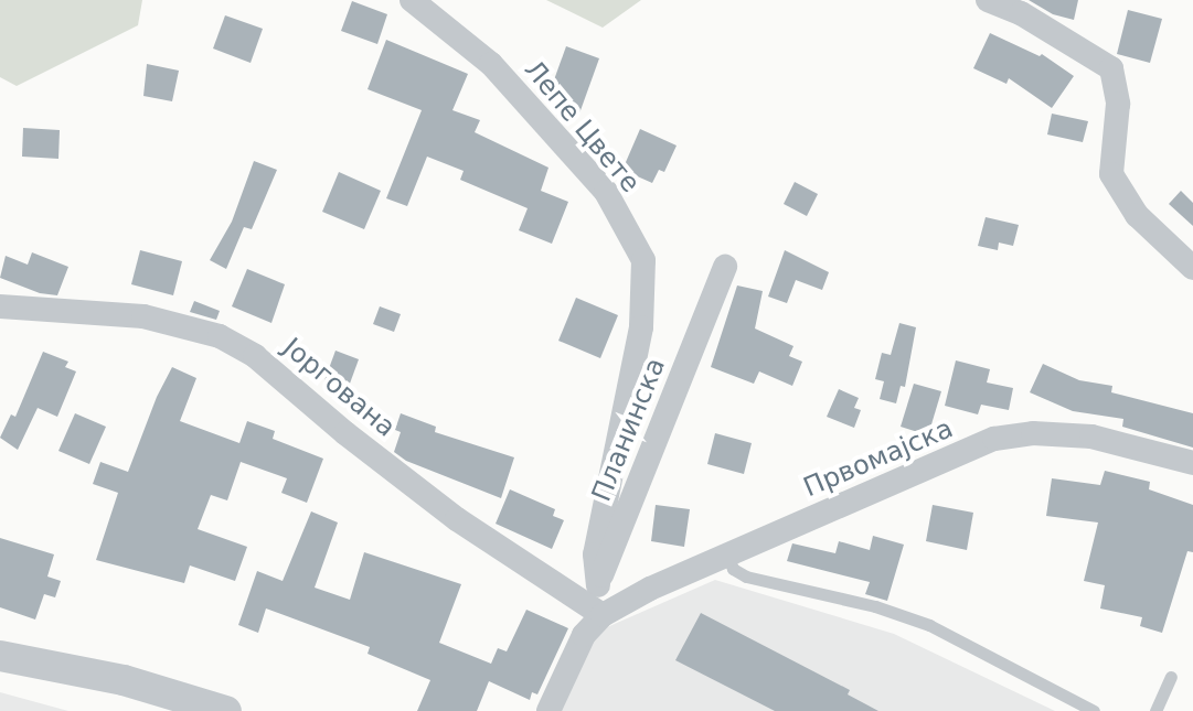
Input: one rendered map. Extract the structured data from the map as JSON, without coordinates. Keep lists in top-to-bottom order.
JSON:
{
  "streets": {
    "street": [
      "Лепе Цвете",
      "Јоргована",
      "Планинска",
      "Првомајска"
    ]
  },
  "crossings": [
    ["Лепе Цвете", "Планинска"],
    ["Јоргована", "Првомајска"]
  ]
}
